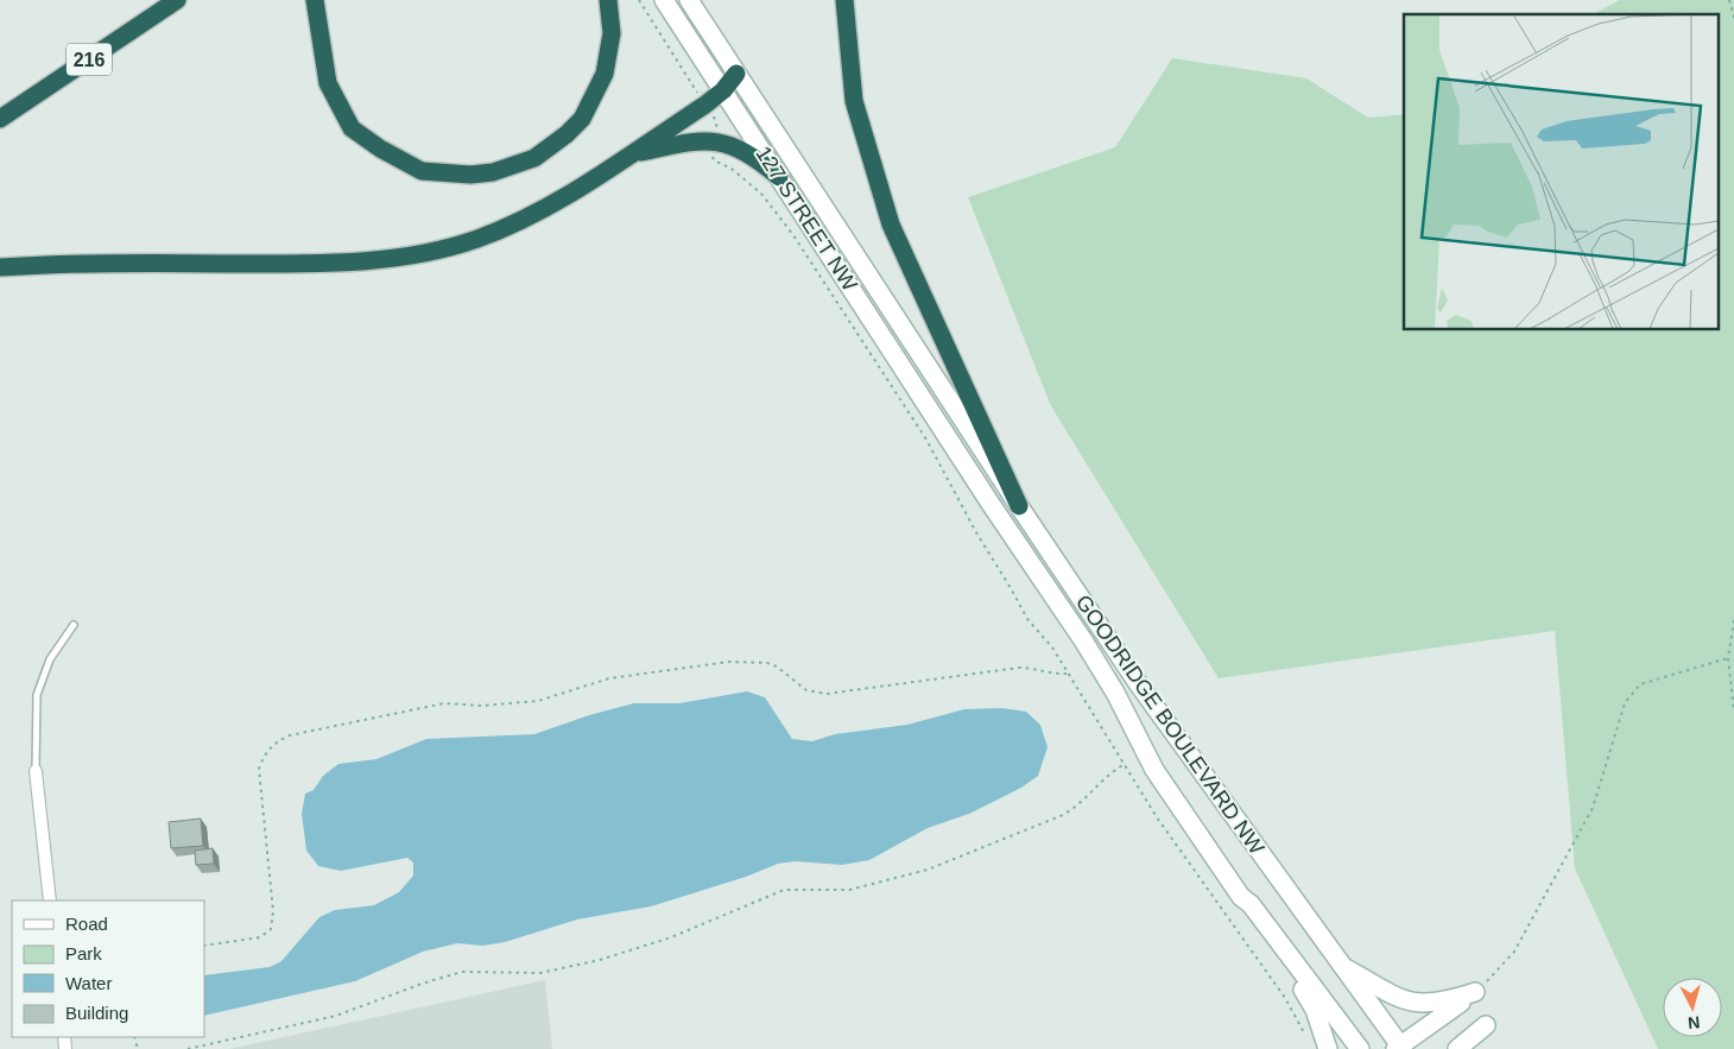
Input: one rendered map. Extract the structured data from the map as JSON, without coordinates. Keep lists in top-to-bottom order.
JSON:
{
  "streets": {
    "highway": ["216"],
    "main road": ["127 STREET NW", "GOODRIDGE BOULEVARD NW"]
  },
  "crossings": [
    ["127 STREET NW", "GOODRIDGE BOULEVARD NW"]
  ],
  "legend": [
    "Road",
    "Park",
    "Water",
    "Building"
  ],
  "north": "bottom"
}
